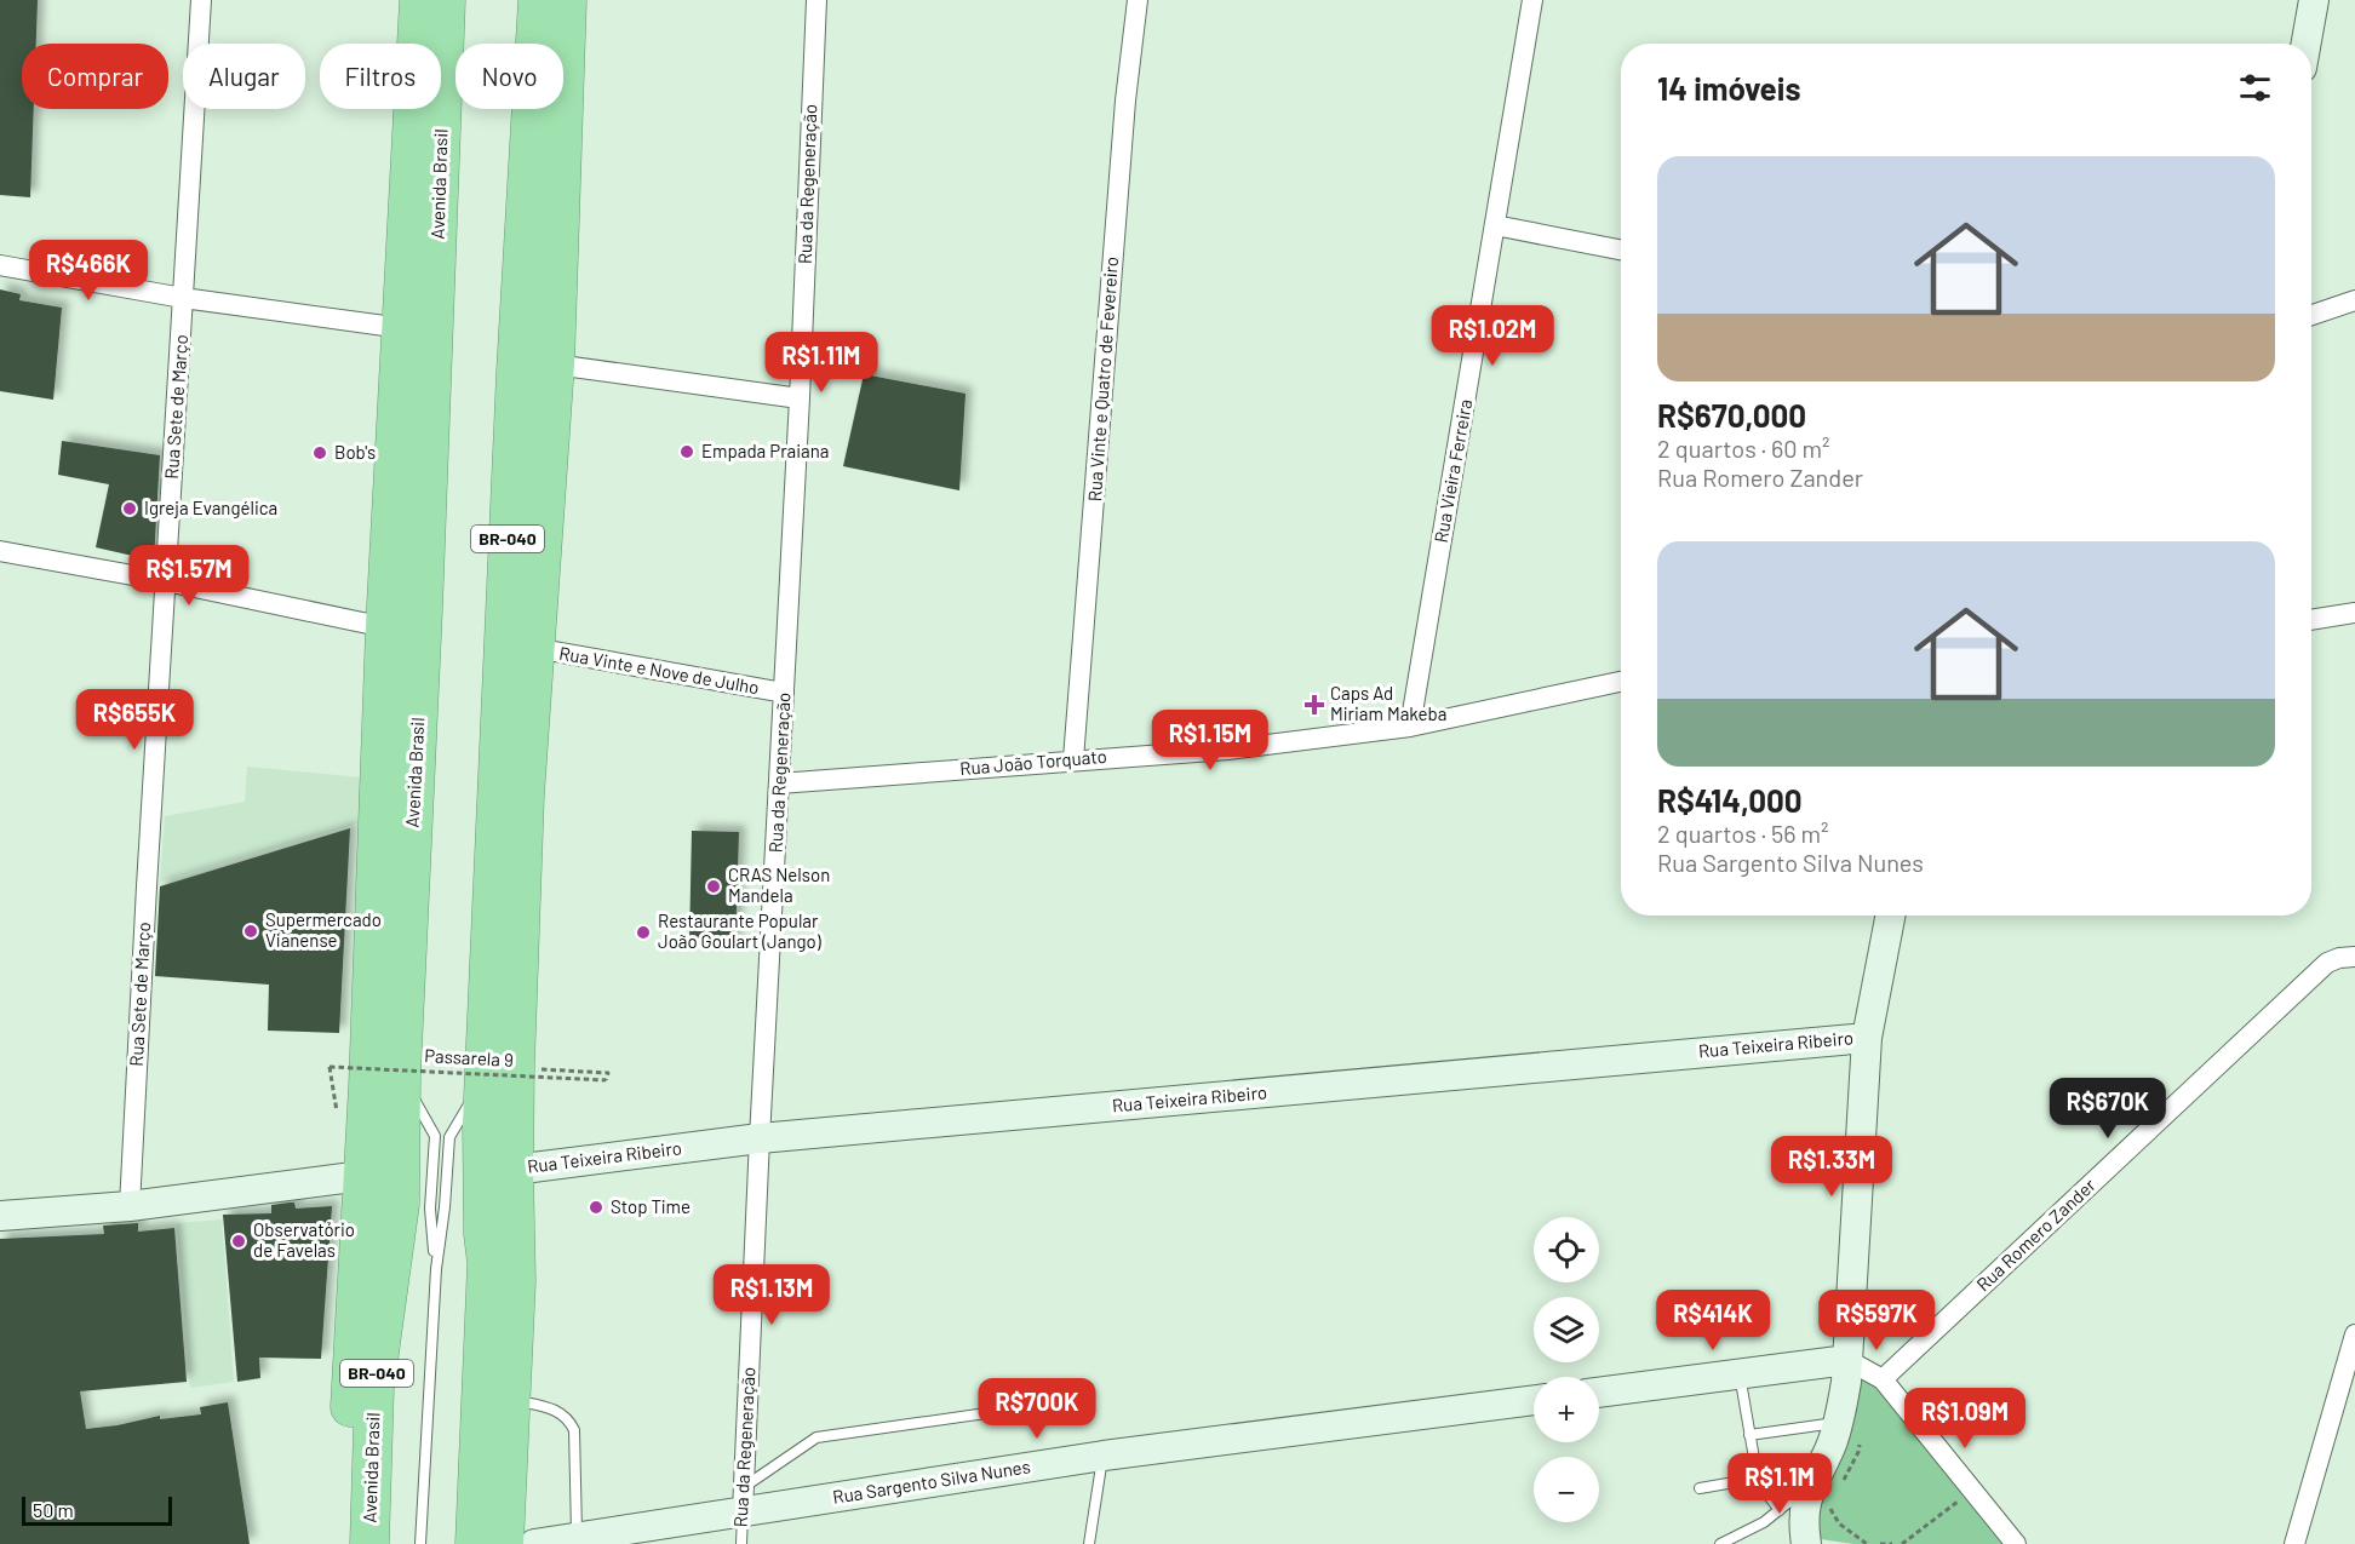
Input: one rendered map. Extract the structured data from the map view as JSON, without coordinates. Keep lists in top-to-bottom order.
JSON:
{
  "streets": {
    "highway": ["Avenida Brasil", "BR-040"],
    "street": [
      "Rua da Regeneração",
      "Rua Vinte e Quatro de Fevereiro",
      "Rua Sete de Março",
      "Rua Vieira Ferreira",
      "Rua Vinte e Nove de Julho",
      "Rua João Torquato",
      "Rua Teixeira Ribeiro",
      "Rua Romero Zander",
      "Rua Sargento Silva Nunes"
    ],
    "path": ["Passarela 9"]
  },
  "crossings": [
    ["Rua da Regeneração", "Rua Vinte e Nove de Julho"],
    ["Rua da Regeneração", "Rua João Torquato"],
    ["Rua da Regeneração", "Rua Teixeira Ribeiro"],
    ["Rua da Regeneração", "Rua Sargento Silva Nunes"],
    ["Rua Vinte e Quatro de Fevereiro", "Rua João Torquato"],
    ["Rua Vieira Ferreira", "Rua João Torquato"],
    ["BR-040", "Passarela 9"],
    ["BR-040", "Rua Sargento Silva Nunes"]
  ],
  "places": {
    "other": [
      "Empada Praiana",
      "Bob's",
      "Igreja Evangélica",
      "CRAS Nelson Mandela",
      "Supermercado Vianense",
      "Restaurante Popular João Goulart (Jango)",
      "Stop Time",
      "Observatório de Favelas"
    ],
    "health": ["Caps Ad Miriam Makeba"]
  },
  "scale_bar": "50 m",
  "page": {
    "chip": [
      "Comprar",
      "Alugar",
      "Filtros",
      "Novo"
    ],
    "heading": "14 imóveis",
    "list": [
      {
        "name": "R$670,000",
        "note": "2 quartos · 60 m² · Rua Romero Zander"
      },
      {
        "name": "R$414,000",
        "note": "2 quartos · 56 m² · Rua Sargento Silva Nunes"
      }
    ],
    "price": [
      "R$466K",
      "R$1.02M",
      "R$1.11M",
      "R$1.57M",
      "R$655K",
      "R$1.15M",
      "R$670K",
      "R$1.33M",
      "R$1.13M",
      "R$414K",
      "R$597K",
      "R$700K",
      "R$1.09M",
      "R$1.1M"
    ],
    "map_buttons": ["+", "−"],
    "scale": "50 m"
  }
}
